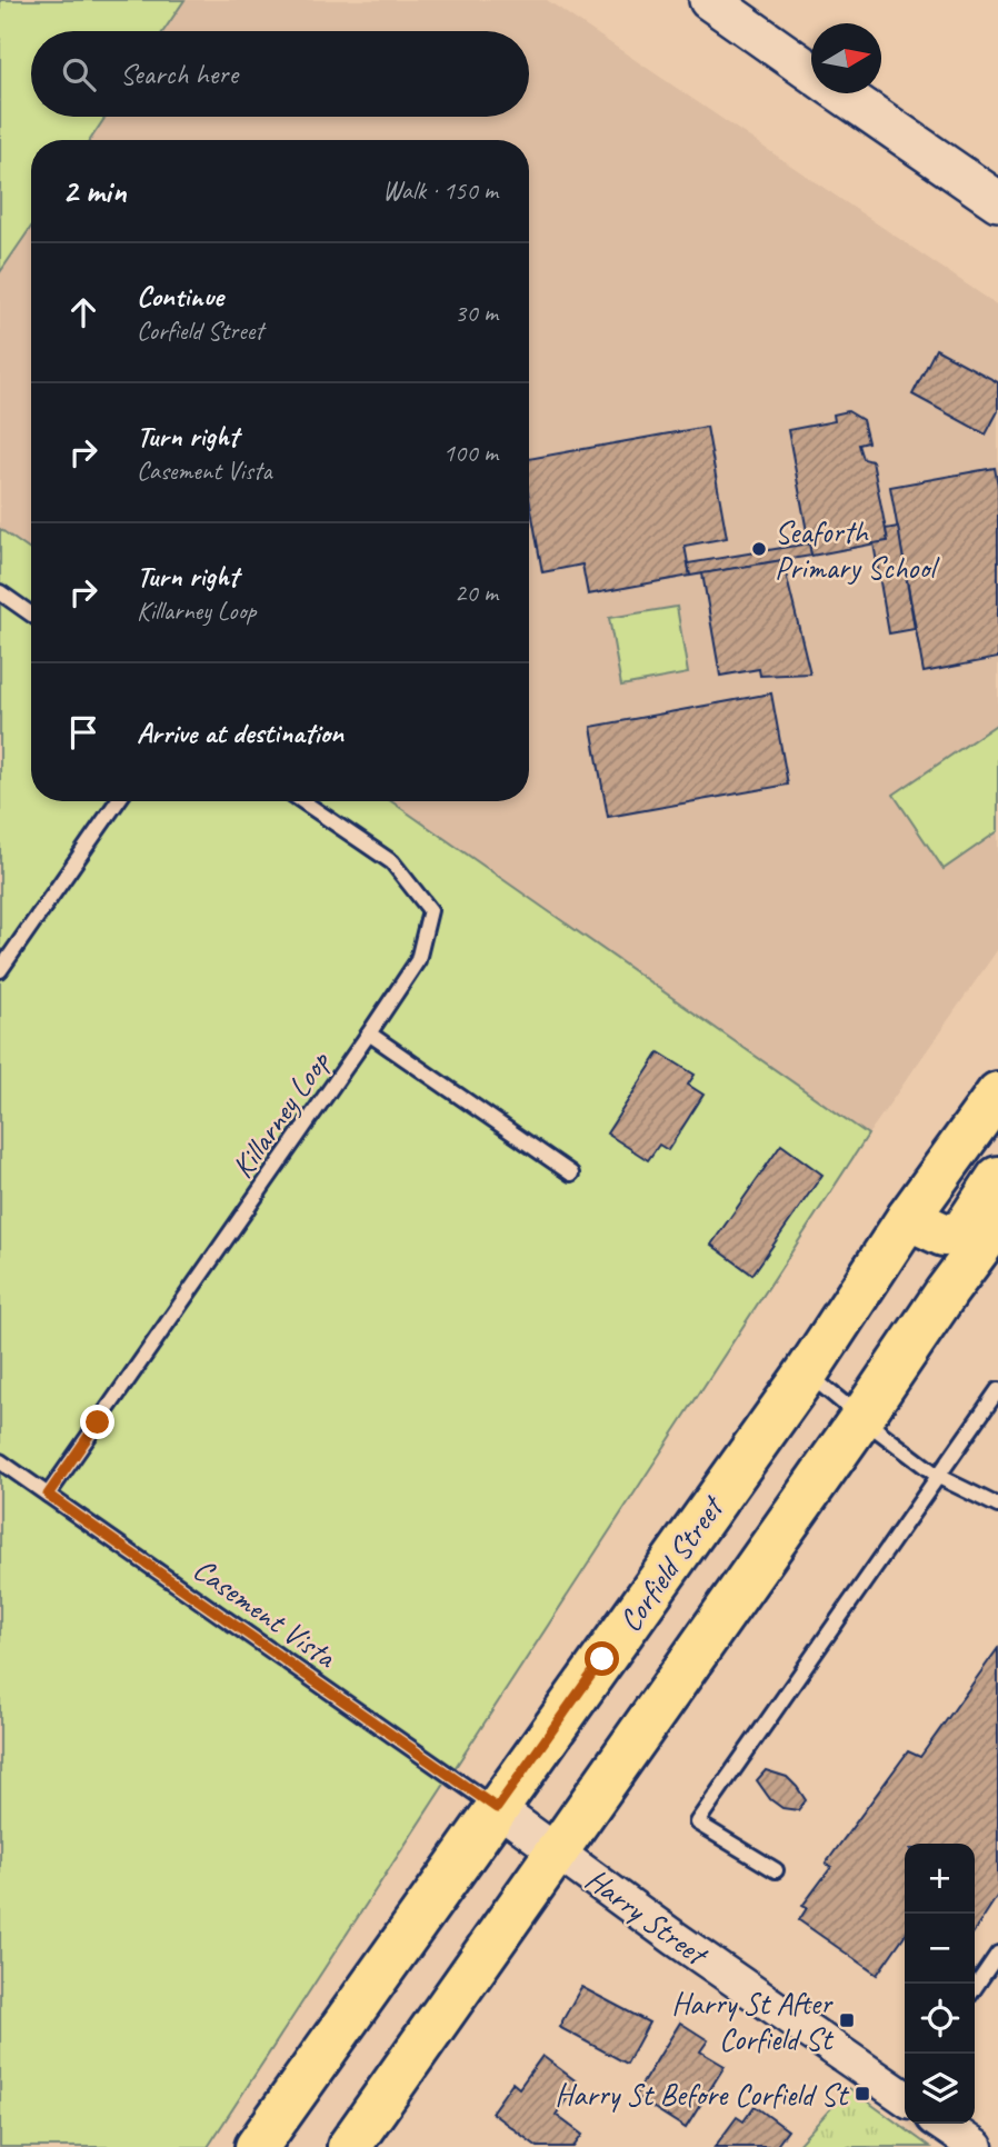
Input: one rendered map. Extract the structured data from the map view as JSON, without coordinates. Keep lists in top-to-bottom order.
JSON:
{
  "streets": {
    "main road": ["Corfield Street"],
    "street": ["Harry Street"],
    "lane": ["Killarney Loop", "Casement Vista"]
  },
  "crossings": [
    ["Killarney Loop", "Casement Vista"],
    ["Corfield Street", "Casement Vista"],
    ["Corfield Street", "Harry Street"],
    ["Casement Vista", "Harry Street"]
  ],
  "places": {
    "other": ["Seaforth Primary School"],
    "transit": ["Harry St After Corfield St", "Harry St Before Corfield St"]
  },
  "north": "right",
  "page": {
    "search": "Search here",
    "heading": ["2 min", "Walk · 150 m"],
    "list": [
      ["Continue", "Corfield Street", "30 m"],
      ["Turn right", "Casement Vista", "100 m"],
      ["Turn right", "Killarney Loop", "20 m"],
      "Arrive at destination"
    ],
    "map_buttons": ["+", "−"]
  }
}
